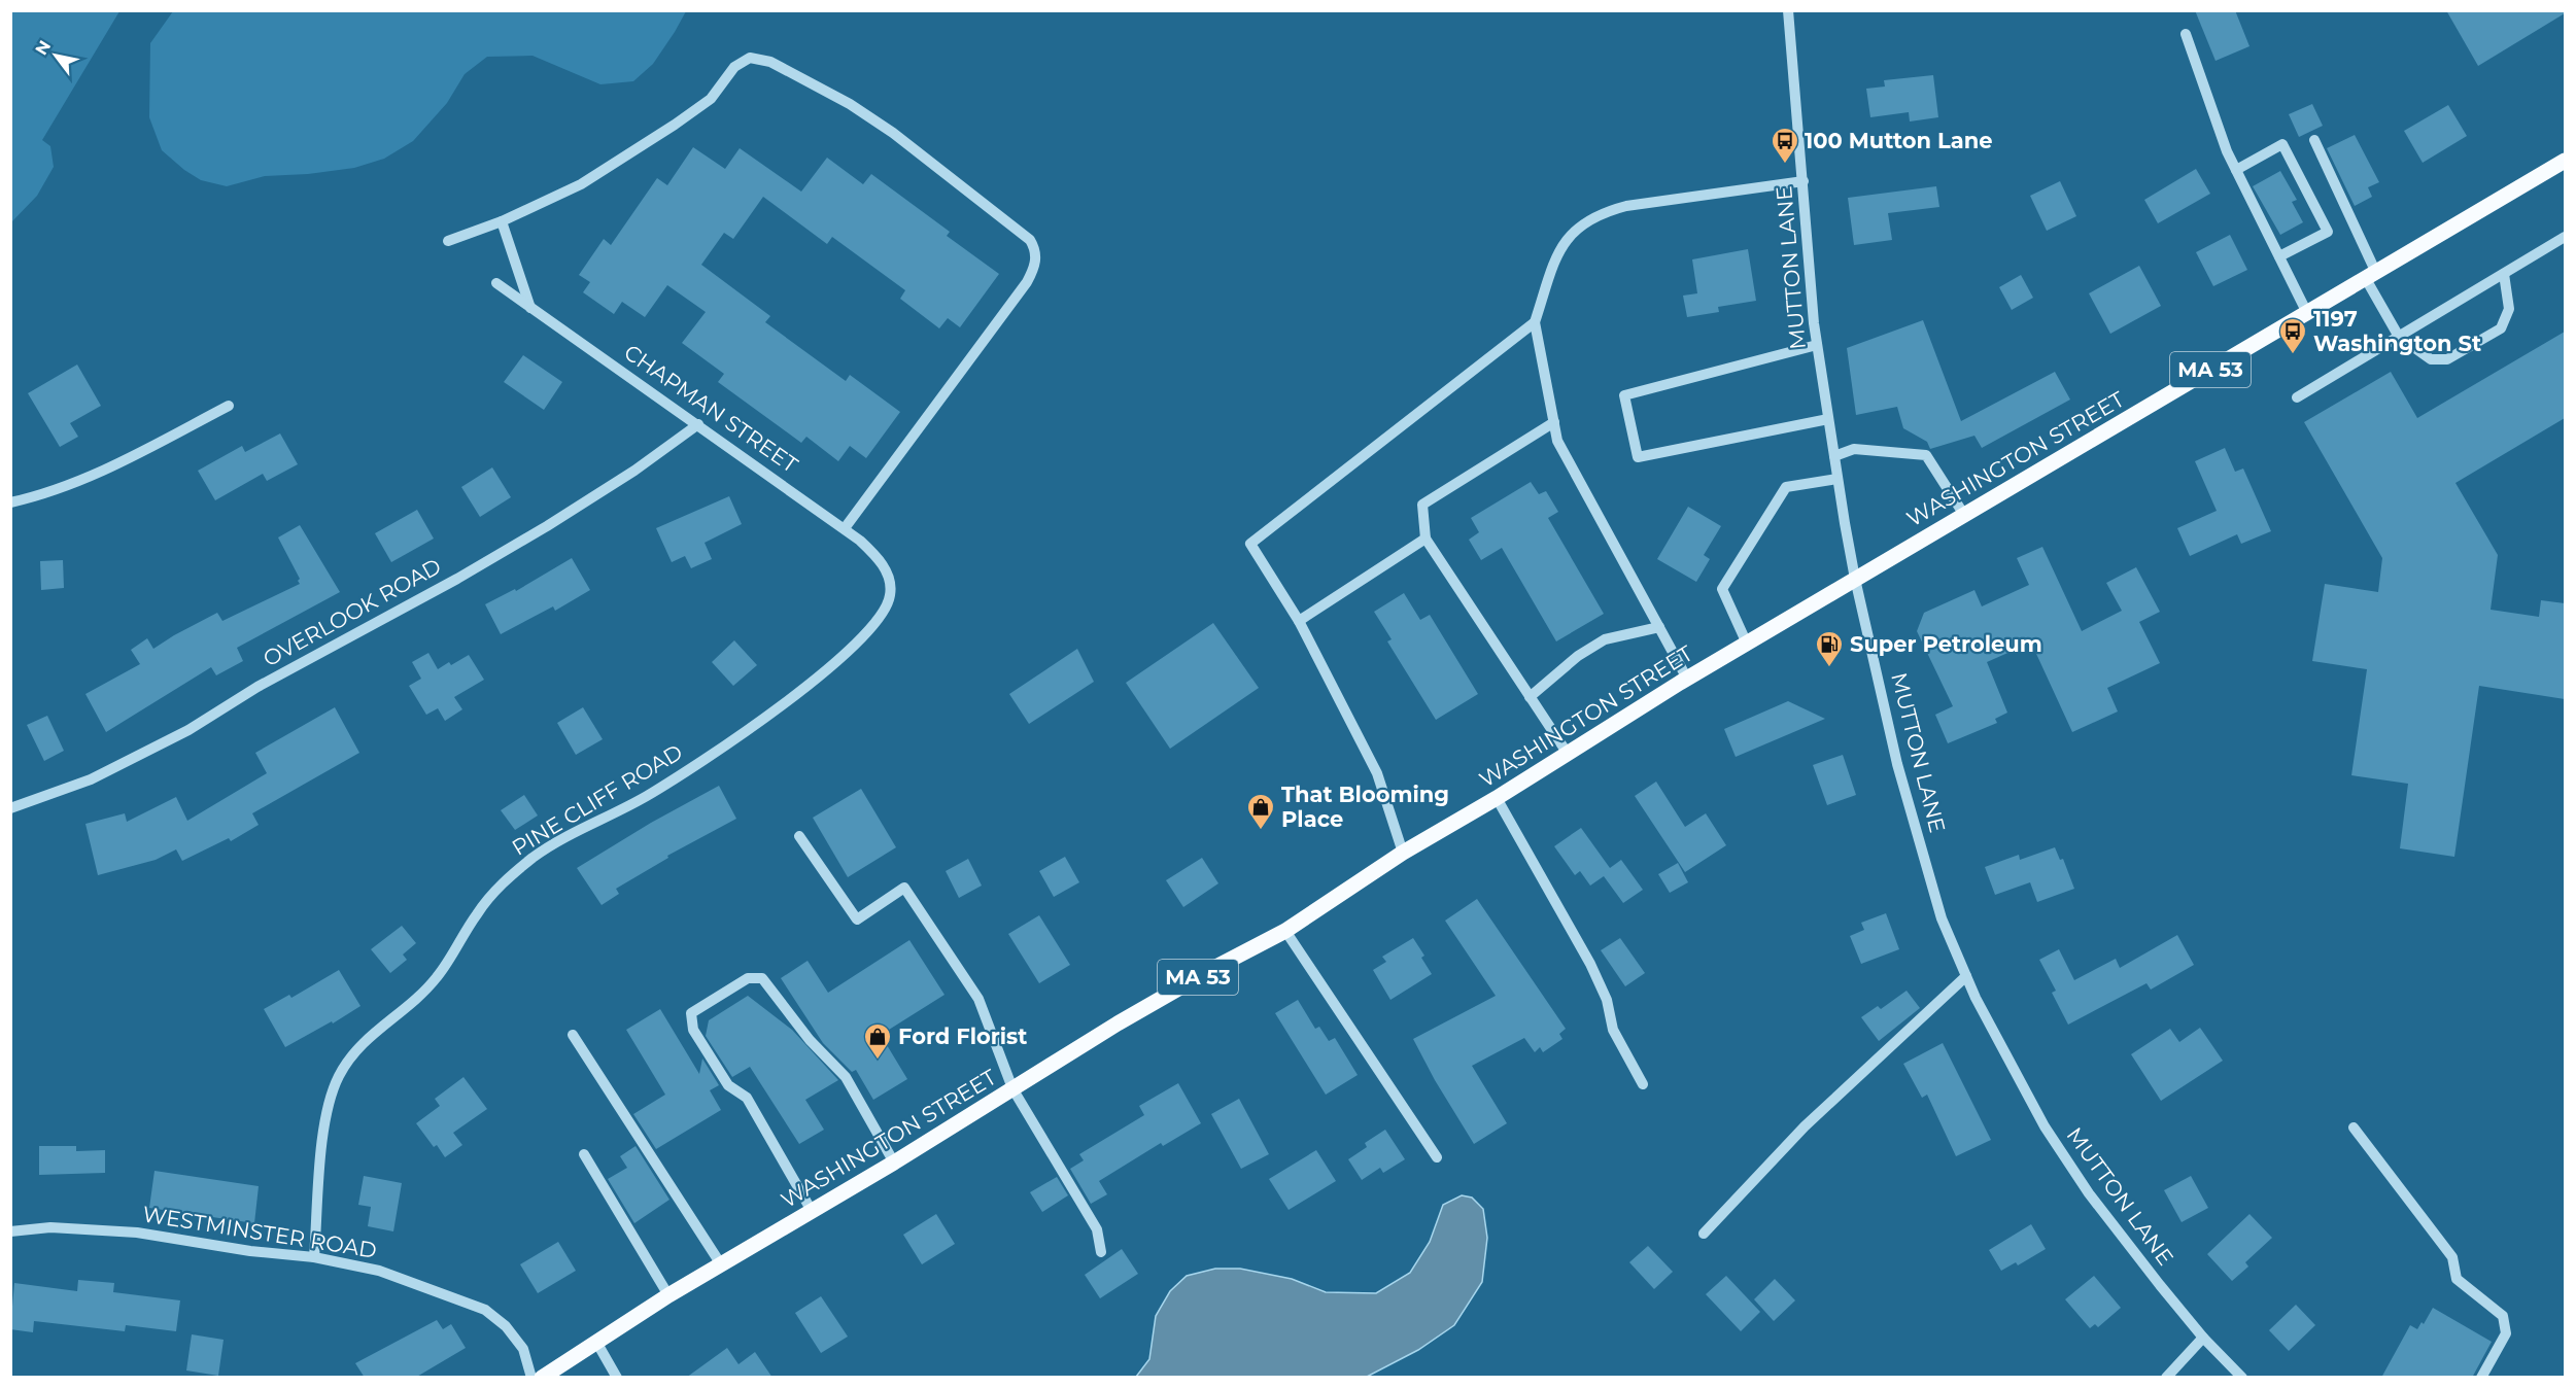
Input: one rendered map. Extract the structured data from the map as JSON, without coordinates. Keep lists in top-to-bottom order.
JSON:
{
  "streets": {
    "main road": ["MA 53", "WASHINGTON STREET"],
    "street": [
      "MUTTON LANE",
      "CHAPMAN STREET",
      "OVERLOOK ROAD",
      "PINE CLIFF ROAD",
      "WESTMINSTER ROAD"
    ]
  },
  "crossings": [
    ["MUTTON LANE", "WASHINGTON STREET"],
    ["CHAPMAN STREET", "OVERLOOK ROAD"],
    ["CHAPMAN STREET", "PINE CLIFF ROAD"],
    ["PINE CLIFF ROAD", "WESTMINSTER ROAD"]
  ],
  "places": {
    "bus stop": ["100 Mutton Lane", "1197 Washington St"],
    "fuel station": ["Super Petroleum"],
    "shop": ["That Blooming Place", "Ford Florist"]
  },
  "north": "top left"
}
